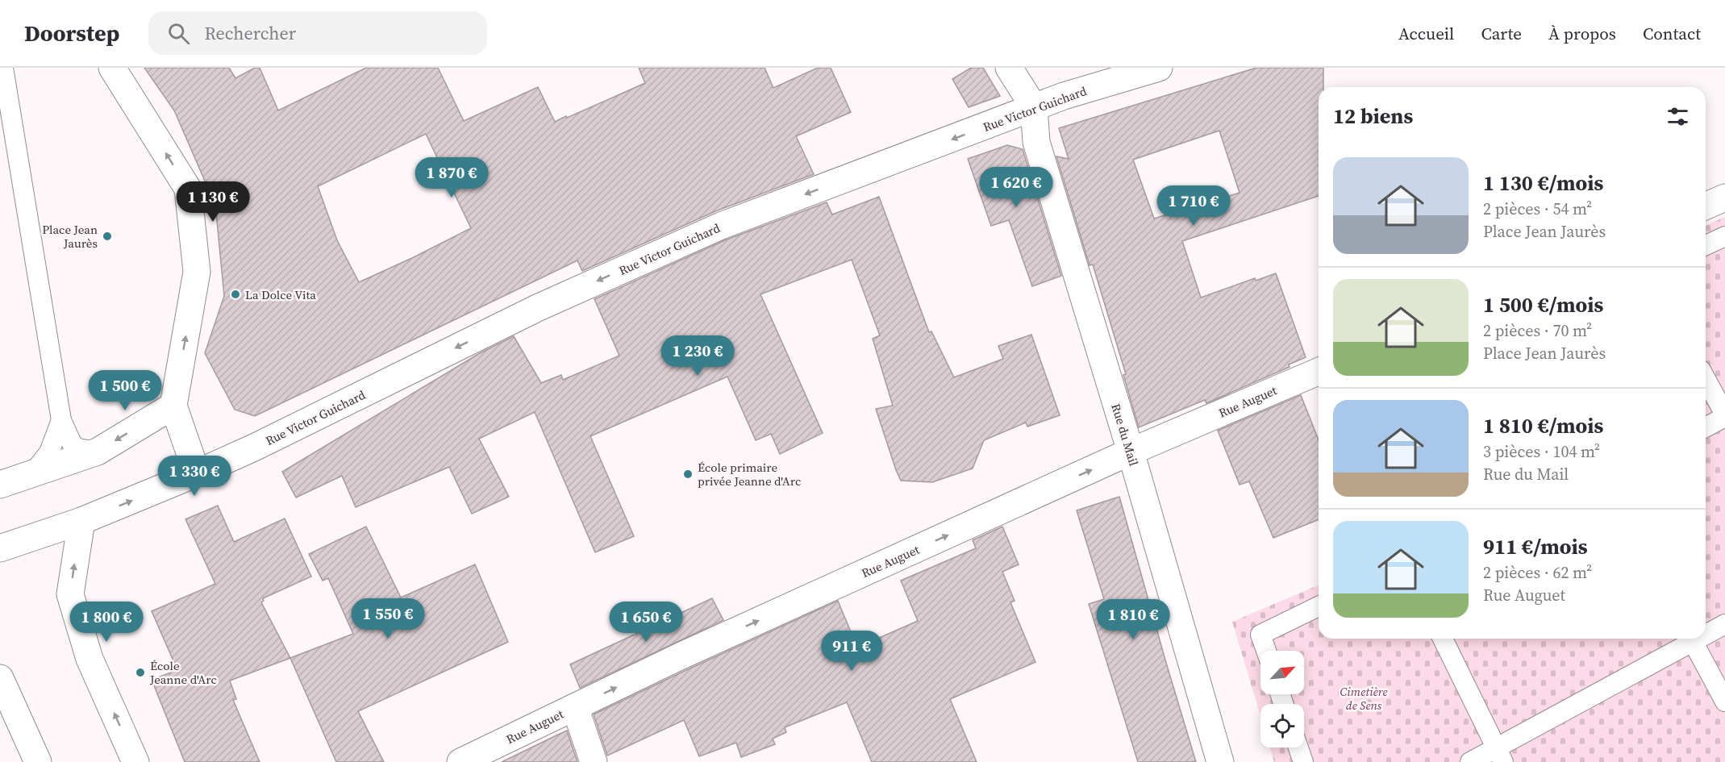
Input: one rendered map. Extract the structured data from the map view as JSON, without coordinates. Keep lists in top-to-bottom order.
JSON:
{
  "streets": {
    "main road": ["Rue Victor Guichard", "Rue Auguet", "Rue du Mail"]
  },
  "crossings": [
    ["Rue Victor Guichard", "Rue du Mail"],
    ["Rue Auguet", "Rue du Mail"]
  ],
  "one_way": ["Rue Auguet"],
  "parks": ["Cimetière de Sens"],
  "places": [
    "Place Jean Jaurès",
    "La Dolce Vita",
    "École primaire privée Jeanne d'Arc",
    "École Jeanne d'Arc"
  ],
  "north": "top right",
  "page": {
    "header": "Doorstep",
    "search": "Rechercher",
    "nav": [
      "Accueil",
      "Carte",
      "À propos",
      "Contact"
    ],
    "heading": "12 biens",
    "list": [
      {
        "name": "1 130 €/mois",
        "note": "2 pièces · 54 m² · Place Jean Jaurès"
      },
      {
        "name": "1 500 €/mois",
        "note": "2 pièces · 70 m² · Place Jean Jaurès"
      },
      {
        "name": "1 810 €/mois",
        "note": "3 pièces · 104 m² · Rue du Mail"
      },
      {
        "name": "911 €/mois",
        "note": "2 pièces · 62 m² · Rue Auguet"
      }
    ],
    "price": [
      "1 870 €",
      "1 620 €",
      "1 130 €",
      "1 710 €",
      "1 230 €",
      "1 500 €",
      "1 330 €",
      "1 550 €",
      "1 810 €",
      "1 800 €",
      "1 650 €",
      "911 €"
    ]
  }
}
